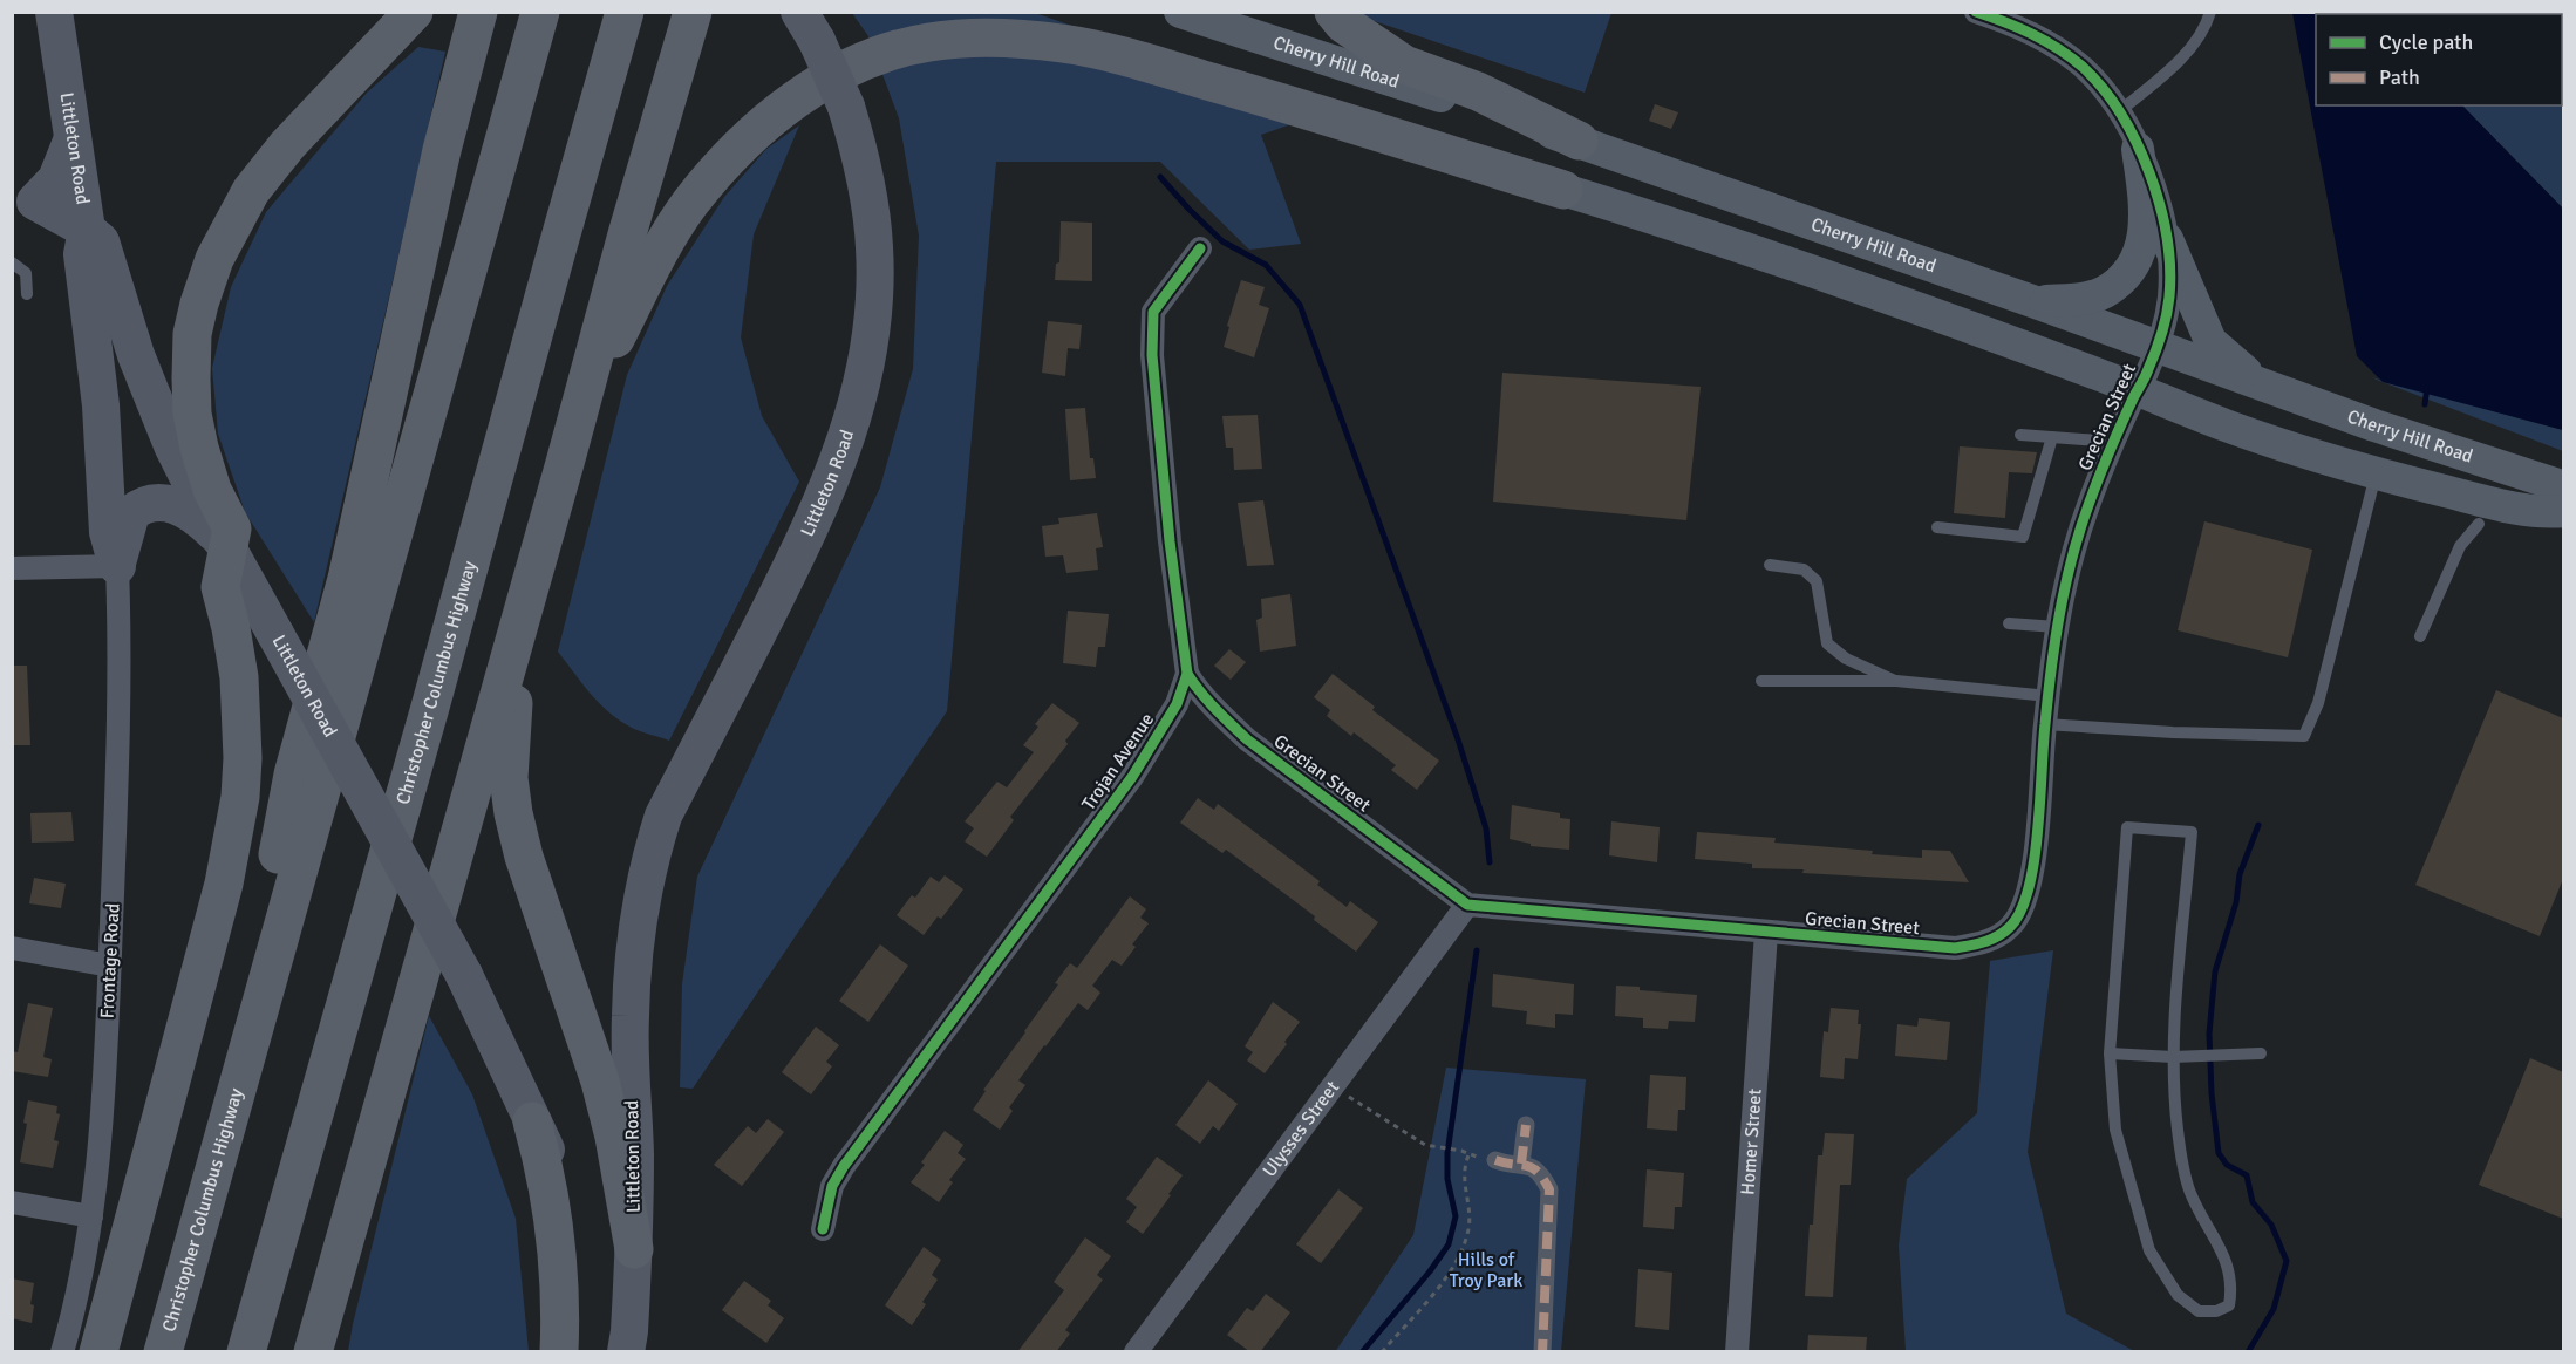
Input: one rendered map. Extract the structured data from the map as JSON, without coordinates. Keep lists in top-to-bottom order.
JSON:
{
  "streets": {
    "highway": ["Christopher Columbus Highway"],
    "main road": ["Cherry Hill Road", "Littleton Road"],
    "street": [
      "Grecian Street",
      "Trojan Avenue",
      "Frontage Road",
      "Ulysses Street",
      "Homer Street"
    ]
  },
  "crossings": [
    ["Cherry Hill Road", "Grecian Street"],
    ["Grecian Street", "Trojan Avenue"],
    ["Grecian Street", "Ulysses Street"],
    ["Grecian Street", "Homer Street"]
  ],
  "parks": ["Hills of Troy Park"],
  "legend": ["Cycle path", "Path"]
}
